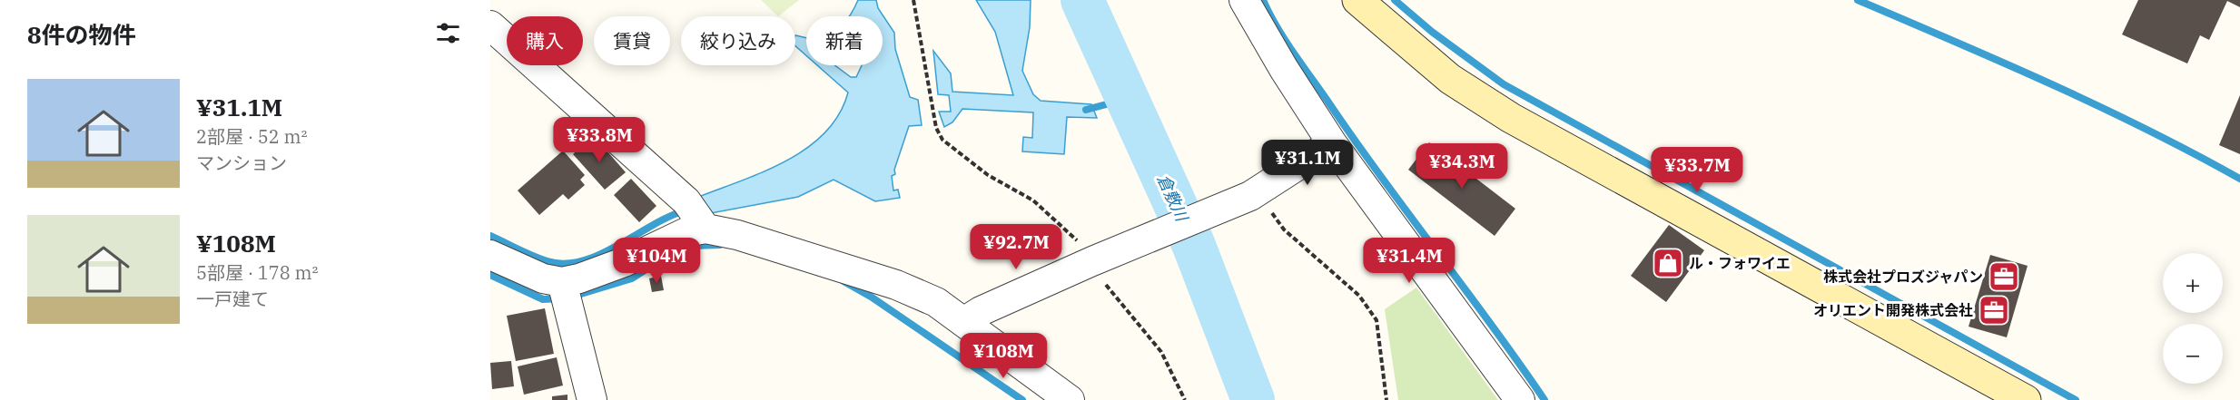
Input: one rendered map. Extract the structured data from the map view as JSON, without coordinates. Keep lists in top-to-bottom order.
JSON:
{
  "water": ["倉敷川"],
  "places": {
    "shop": ["ル・フォワイエ"],
    "office": ["株式会社プロズジャパン", "オリエント開発株式会社"]
  },
  "page": {
    "heading": "8件の物件",
    "chip": [
      "購入",
      "賃貸",
      "絞り込み",
      "新着"
    ],
    "list": [
      {
        "name": "¥31.1M",
        "note": "2部屋 · 52 m² · マンション"
      },
      {
        "name": "¥108M",
        "note": "5部屋 · 178 m² · 一戸建て"
      }
    ],
    "price": [
      "¥33.8M",
      "¥31.1M",
      "¥34.3M",
      "¥33.7M",
      "¥92.7M",
      "¥104M",
      "¥31.4M",
      "¥108M"
    ],
    "map_buttons": ["+", "−"]
  }
}
